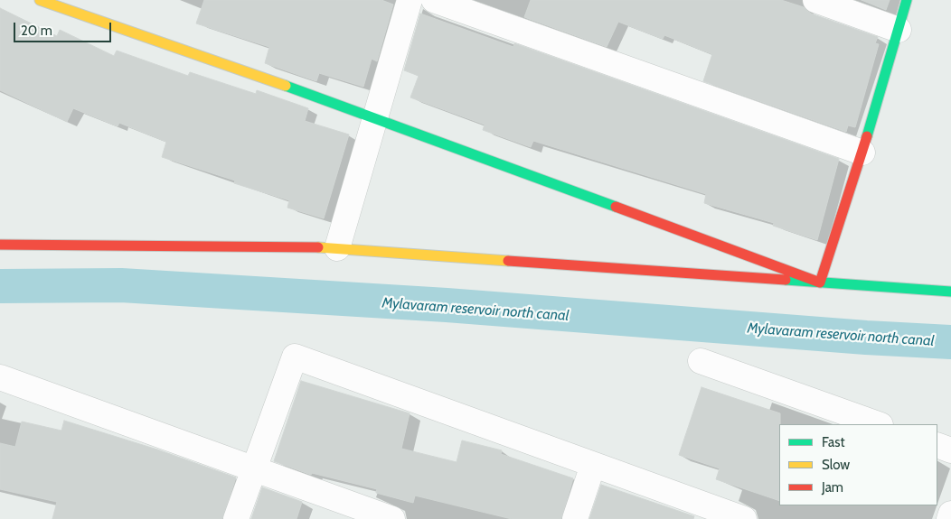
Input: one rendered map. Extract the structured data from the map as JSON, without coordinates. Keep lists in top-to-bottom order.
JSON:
{
  "water": ["Mylavaram reservoir north canal"],
  "legend": ["Fast", "Slow", "Jam"],
  "scale_bar": "20 m"
}
